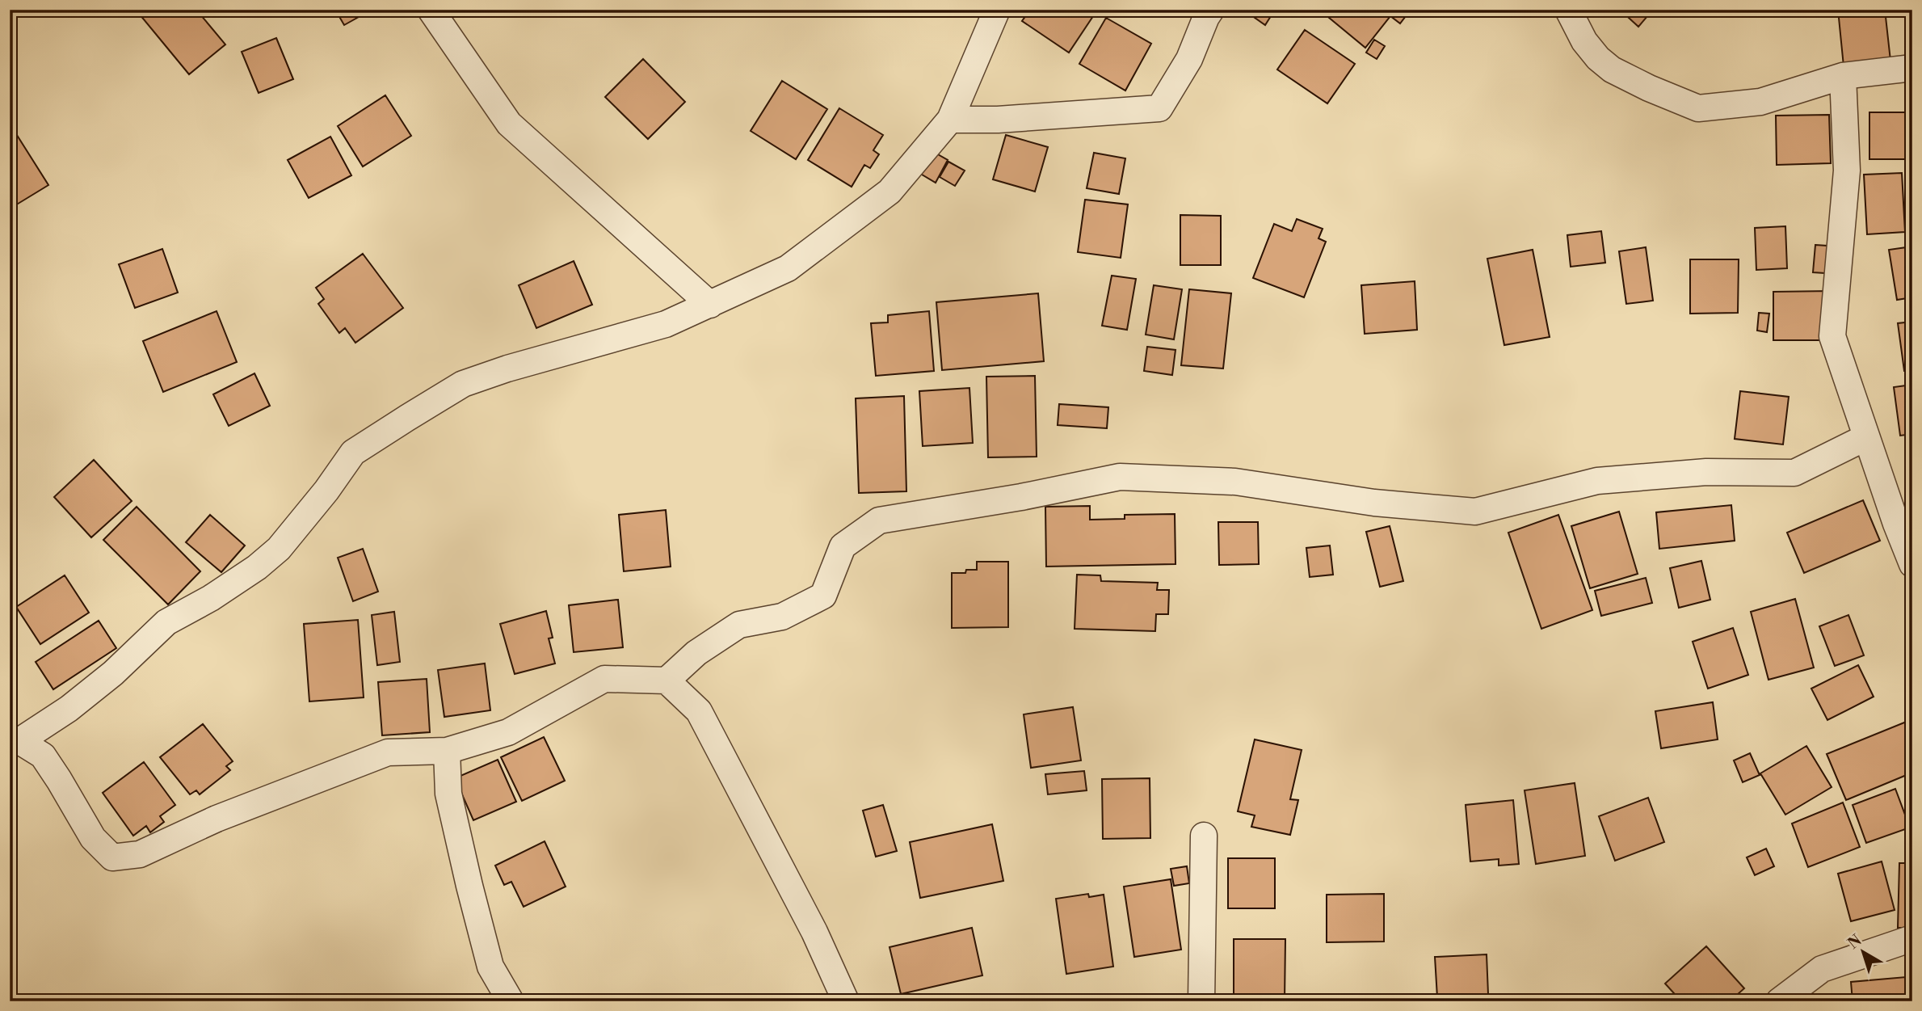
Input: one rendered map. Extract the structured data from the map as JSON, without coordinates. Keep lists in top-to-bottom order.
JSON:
{
  "north": "top left"
}
